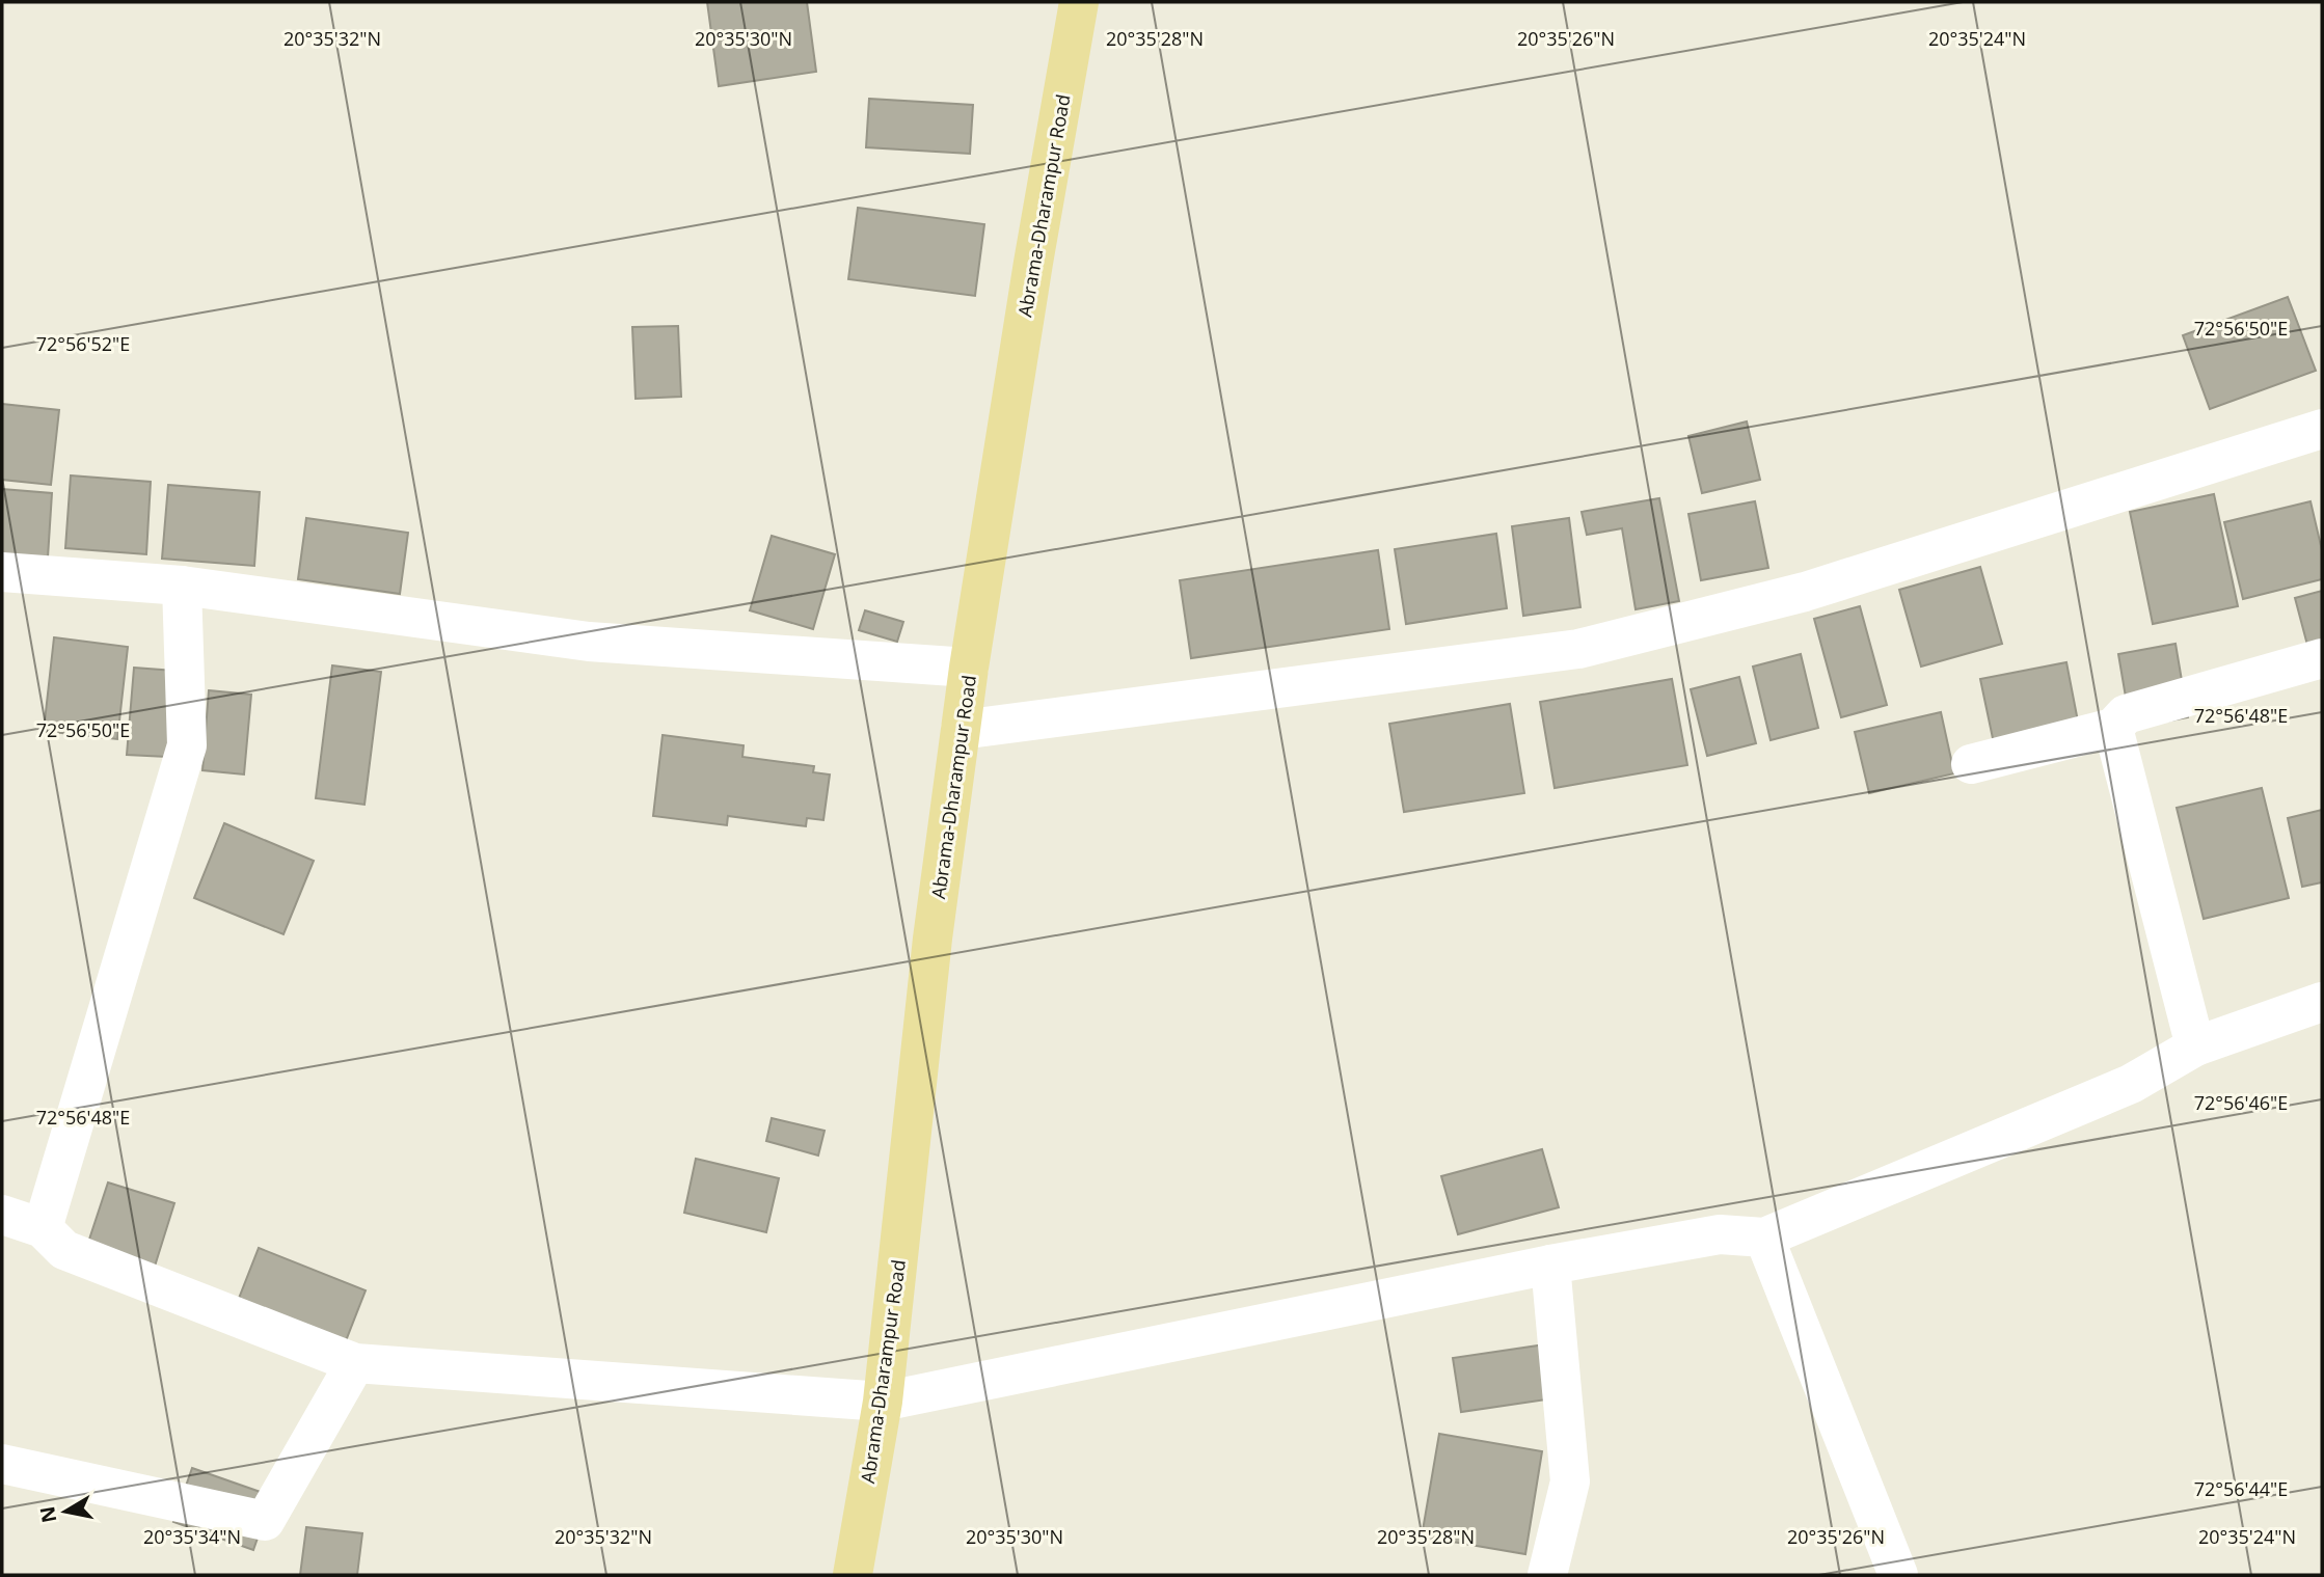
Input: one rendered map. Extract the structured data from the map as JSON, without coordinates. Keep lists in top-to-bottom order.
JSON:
{
  "streets": {
    "main road": ["Abrama-Dharampur Road"]
  },
  "north": "left",
  "coordinates": [
    "20°35'32\"N",
    "20°35'30\"N",
    "20°35'28\"N",
    "20°35'26\"N",
    "20°35'24\"N",
    "72°56'50\"E",
    "72°56'52\"E",
    "72°56'48\"E",
    "72°56'46\"E",
    "72°56'44\"E",
    "20°35'34\"N"
  ]
}
